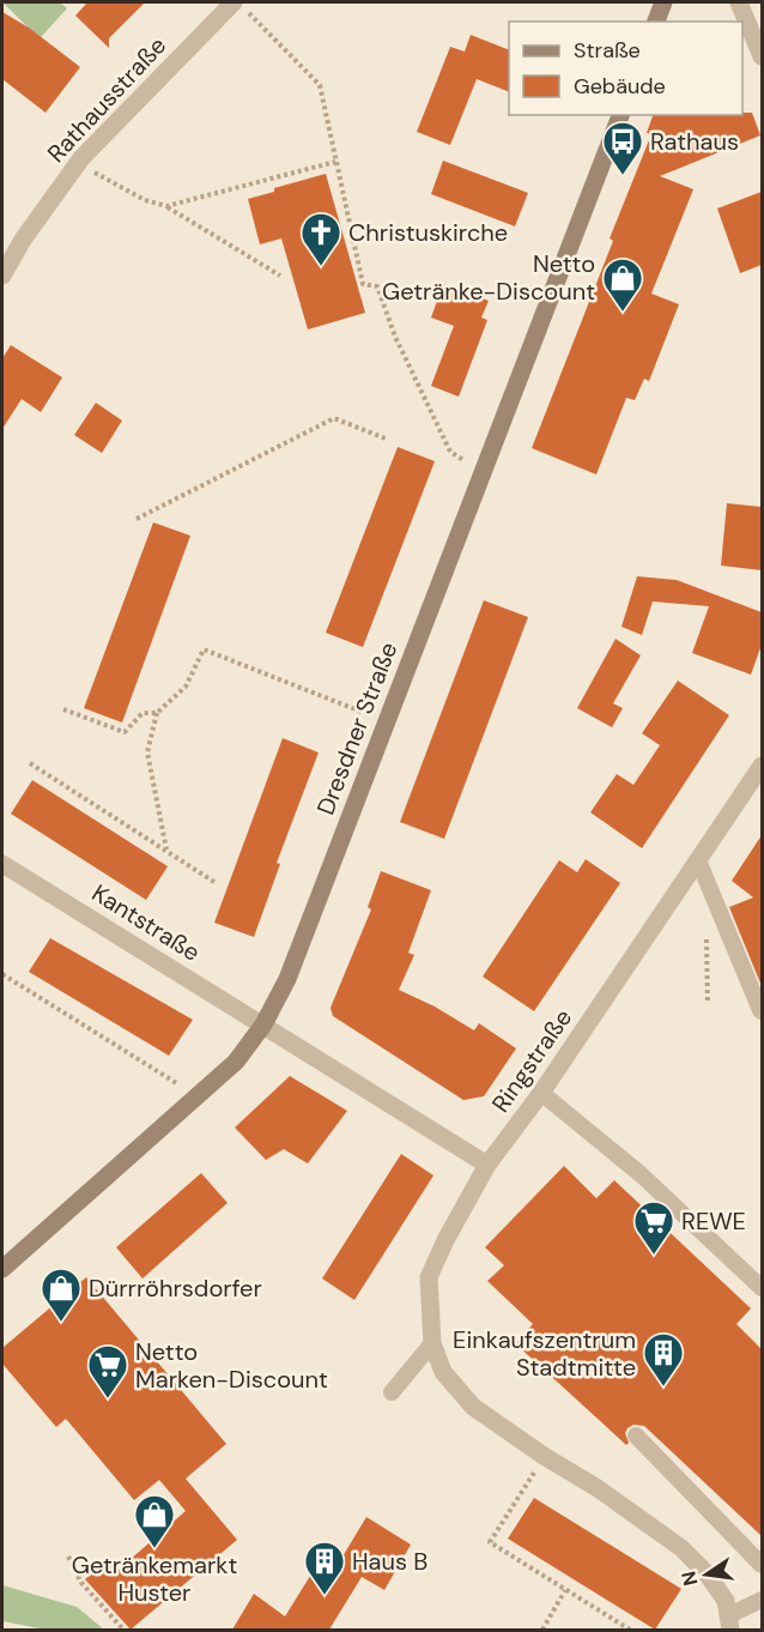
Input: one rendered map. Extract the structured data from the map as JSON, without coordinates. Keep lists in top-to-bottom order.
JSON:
{
  "streets": {
    "street": [
      "Rathausstraße",
      "Dresdner Straße",
      "Kantstraße",
      "Ringstraße"
    ]
  },
  "crossings": [
    ["Dresdner Straße", "Kantstraße"]
  ],
  "places": {
    "bus stop": ["Rathaus"],
    "church": ["Christuskirche"],
    "shop": ["Netto Getränke-Discount", "Dürrröhrsdorfer", "Getränkemarkt Huster"],
    "supermarket": ["REWE", "Netto Marken-Discount"],
    "building": ["Einkaufszentrum Stadtmitte", "Haus B"]
  },
  "legend": ["Straße", "Gebäude"],
  "north": "left"
}
